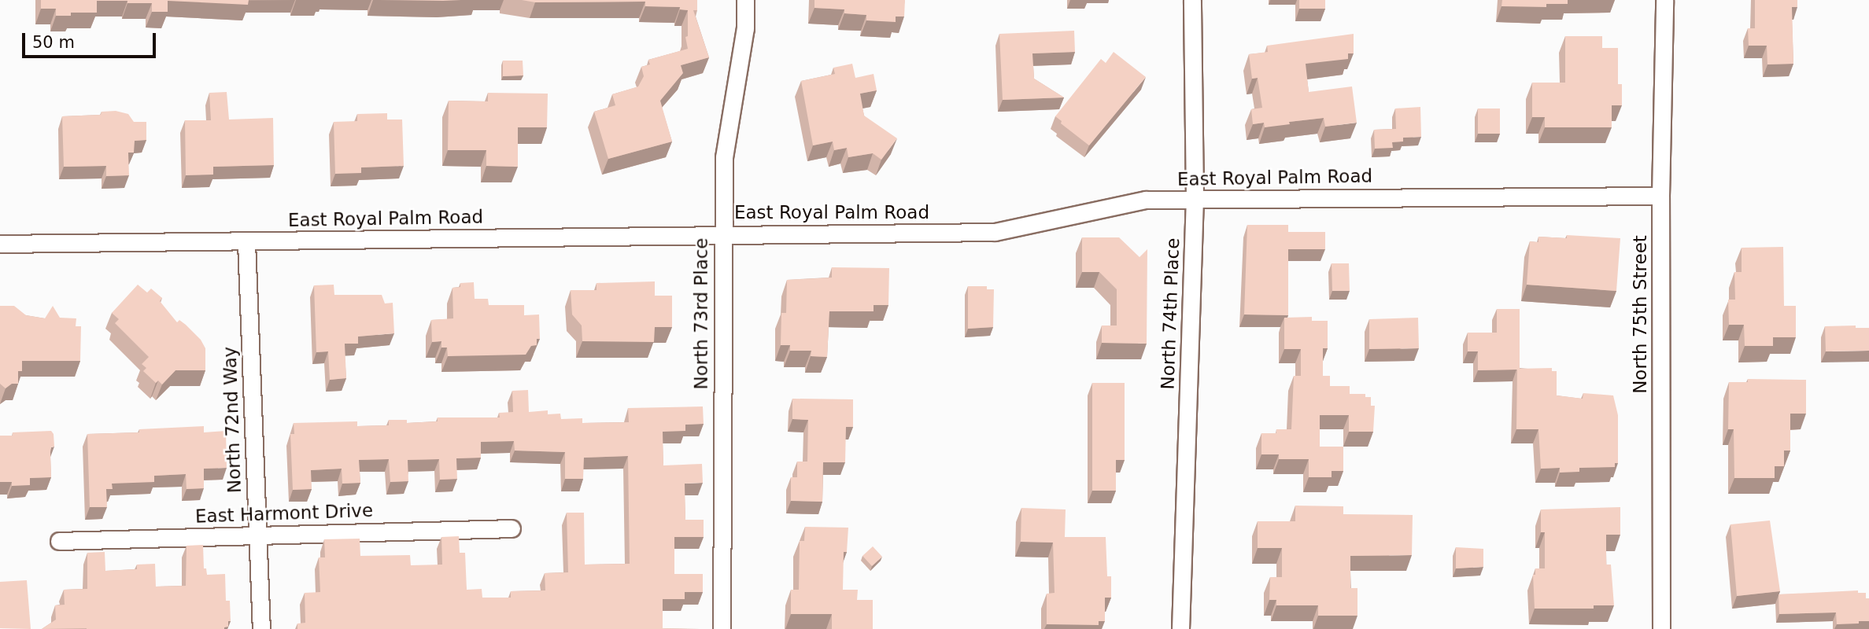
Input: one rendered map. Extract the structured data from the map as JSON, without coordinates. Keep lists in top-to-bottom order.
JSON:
{
  "streets": {
    "street": [
      "East Royal Palm Road",
      "North 73rd Place",
      "North 74th Place",
      "North 75th Street",
      "North 72nd Way",
      "East Harmont Drive"
    ]
  },
  "crossings": [
    ["East Royal Palm Road", "North 73rd Place"],
    ["East Royal Palm Road", "North 74th Place"],
    ["East Royal Palm Road", "North 75th Street"],
    ["East Royal Palm Road", "North 72nd Way"],
    ["North 72nd Way", "East Harmont Drive"]
  ],
  "scale_bar": "50 m"
}
